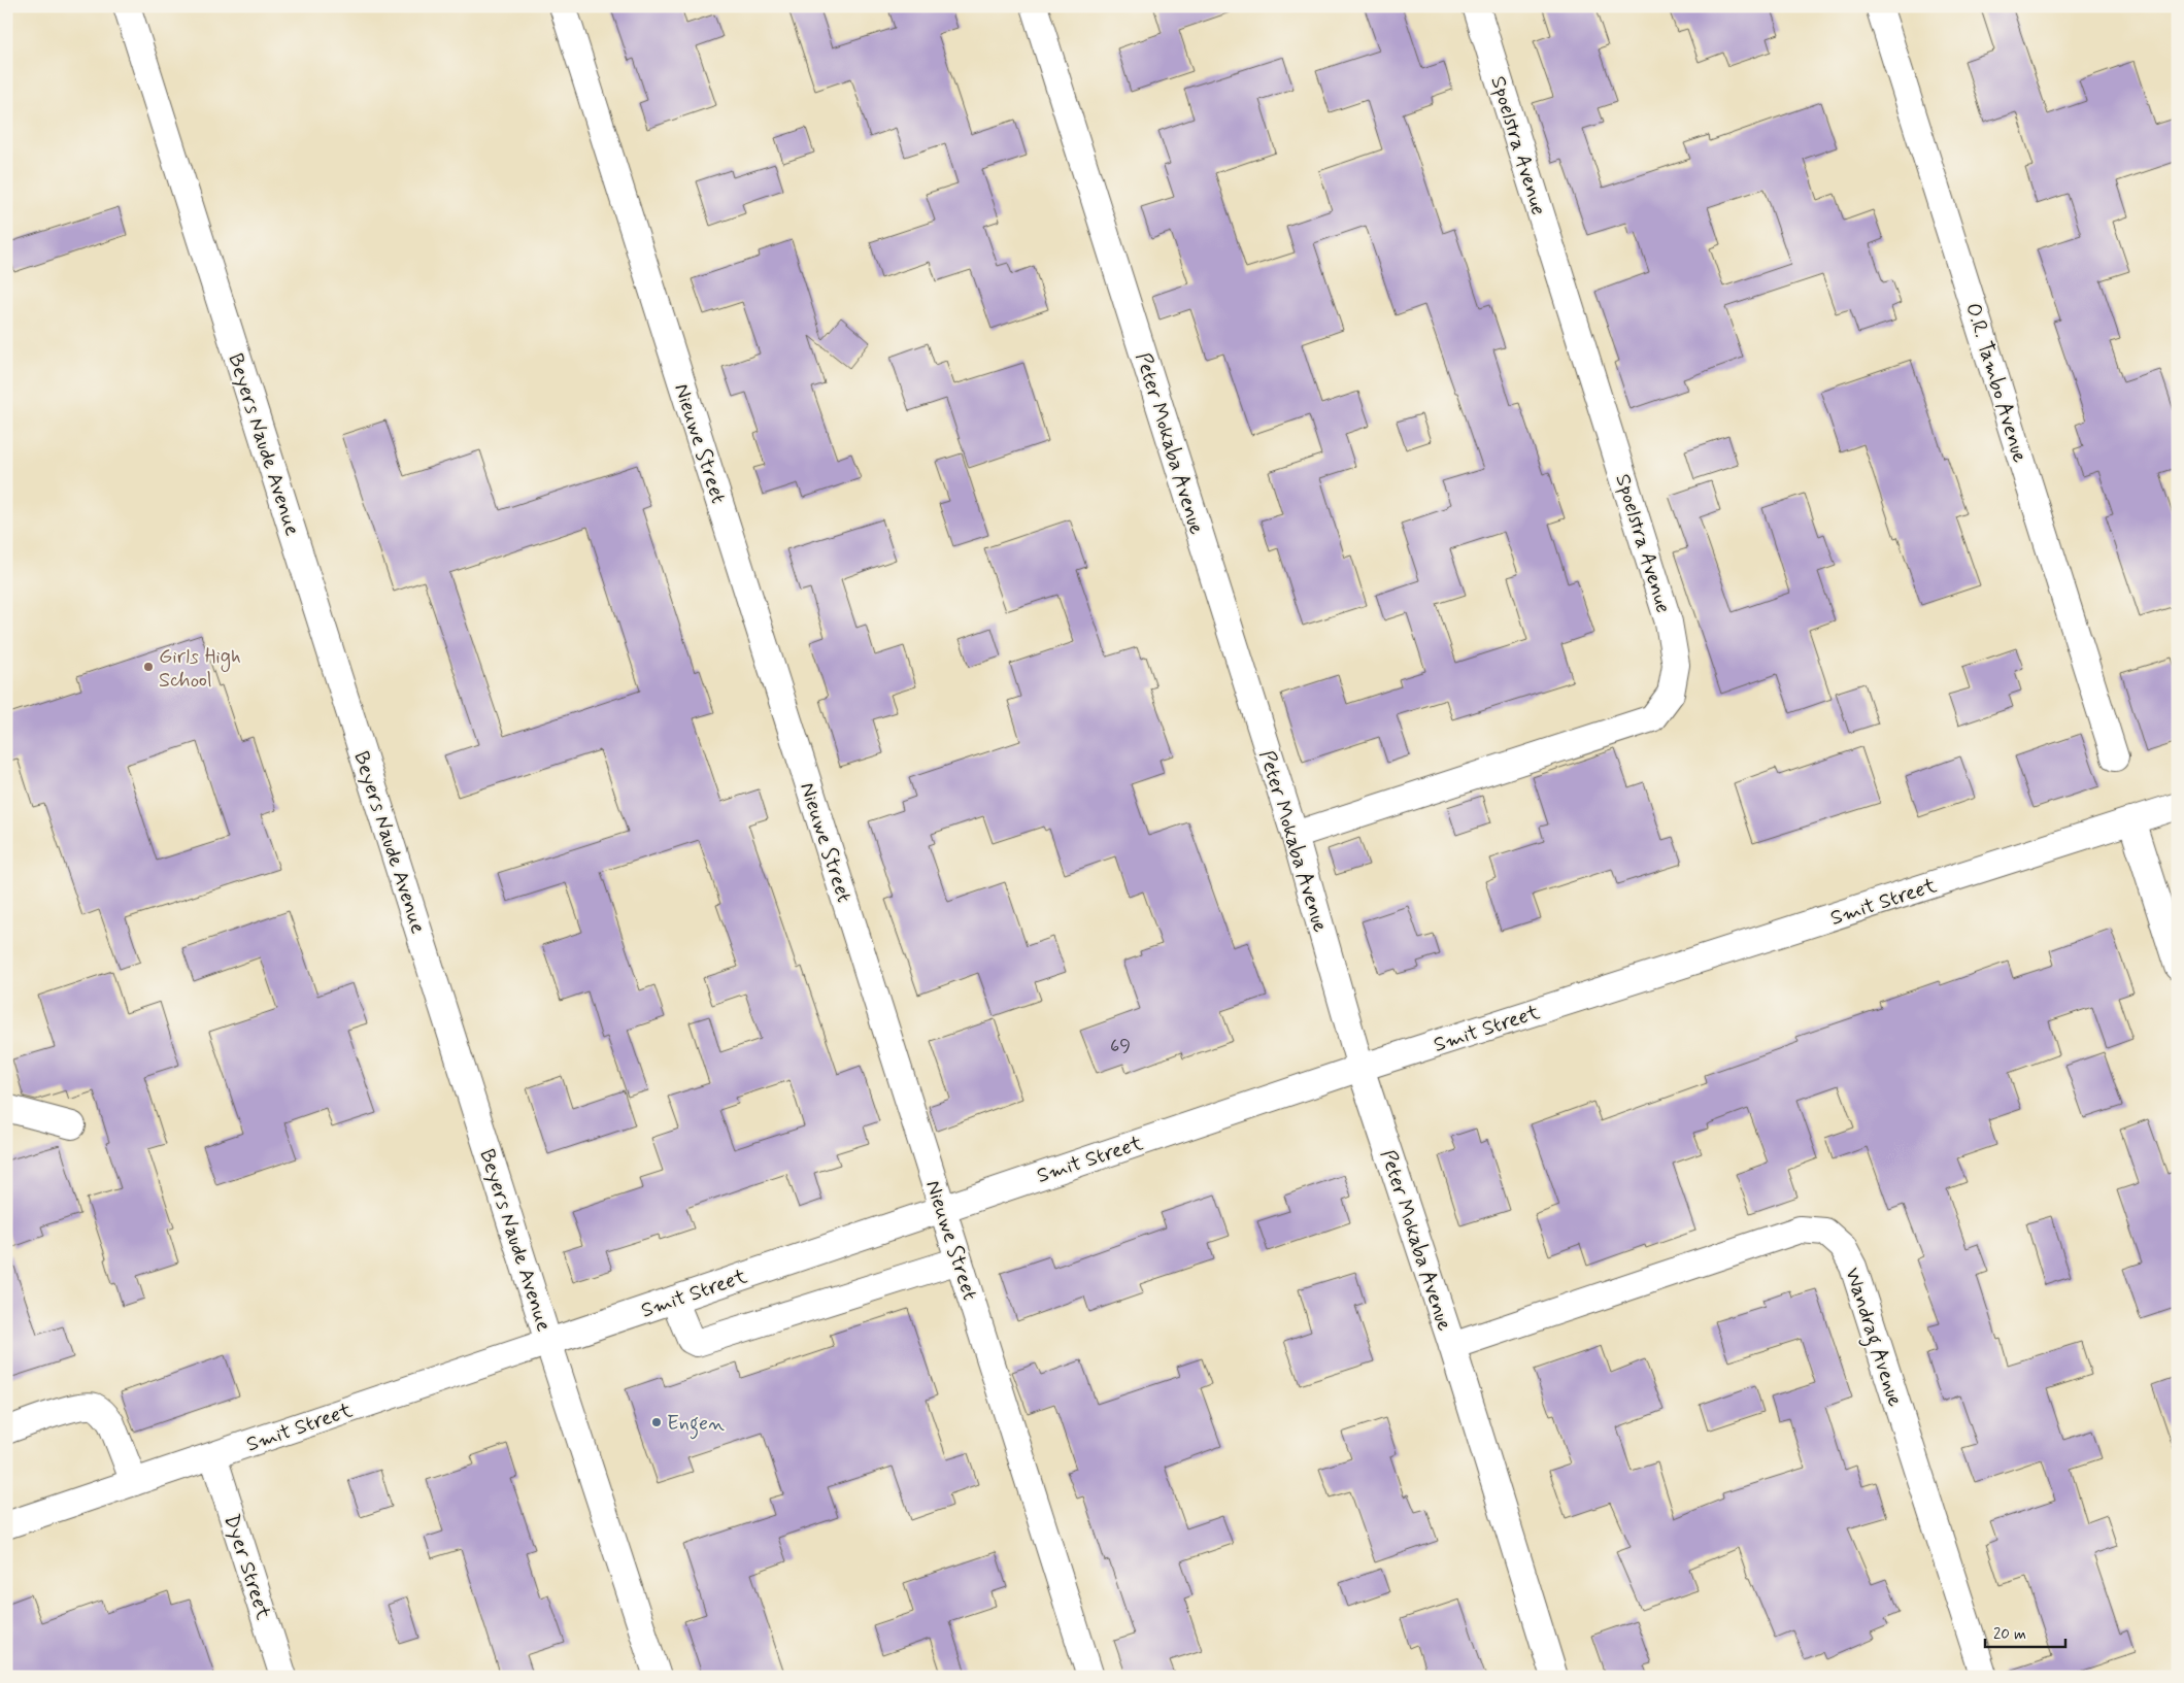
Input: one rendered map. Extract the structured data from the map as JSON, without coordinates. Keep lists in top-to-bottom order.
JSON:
{
  "streets": {
    "street": [
      "Spoelstra Avenue",
      "O.R. Tambo Avenue",
      "Nieuwe Street",
      "Peter Mokaba Avenue",
      "Beyers Naude Avenue",
      "Smit Street",
      "Wandrag Avenue",
      "Dyer Street"
    ]
  },
  "crossings": [
    ["Spoelstra Avenue", "Peter Mokaba Avenue"],
    ["Nieuwe Street", "Smit Street"],
    ["Peter Mokaba Avenue", "Smit Street"],
    ["Peter Mokaba Avenue", "Wandrag Avenue"],
    ["Beyers Naude Avenue", "Smit Street"],
    ["Smit Street", "Dyer Street"]
  ],
  "places": ["Girls High School", "Engen"],
  "house_numbers": ["69"],
  "scale_bar": "20 m"
}
